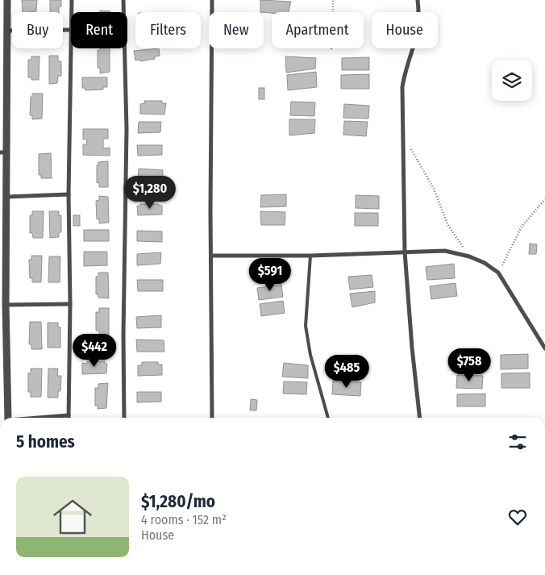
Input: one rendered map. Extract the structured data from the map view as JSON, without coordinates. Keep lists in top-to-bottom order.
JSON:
{
  "page": {
    "chip": [
      "Buy",
      "Rent",
      "Filters",
      "New",
      "Apartment",
      "House"
    ],
    "price": [
      "$1,280",
      "$591",
      "$442",
      "$758",
      "$485"
    ],
    "heading": "5 homes",
    "list": [
      {
        "name": "$1,280/mo",
        "note": "4 rooms · 152 m² · House"
      }
    ]
  }
}
